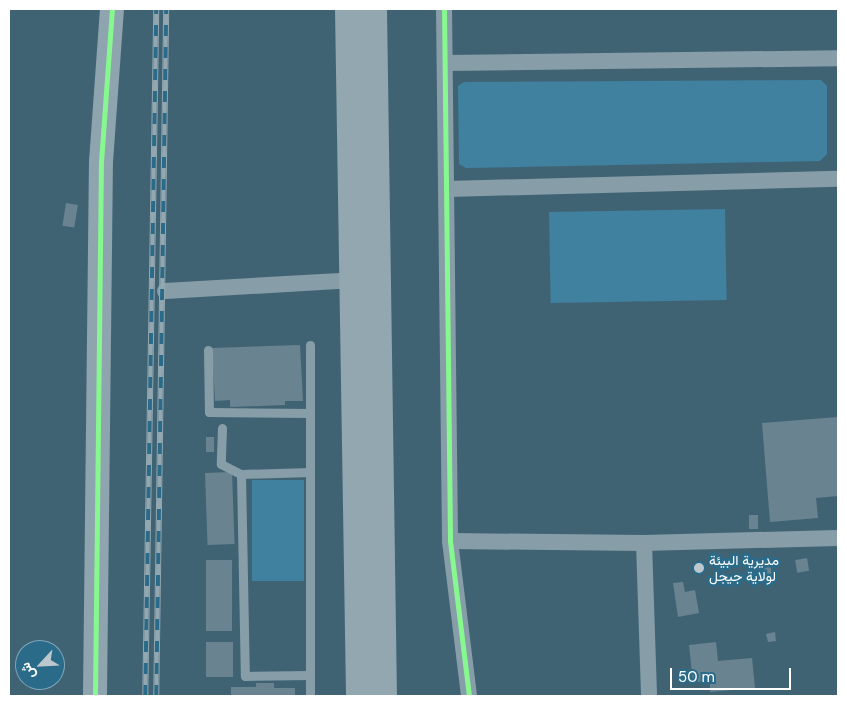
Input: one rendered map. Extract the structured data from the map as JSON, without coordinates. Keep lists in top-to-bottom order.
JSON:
{
  "places": ["مديرية البيئة لولاية جيجل"],
  "scale_bar": "50 m",
  "north": "bottom left"
}
